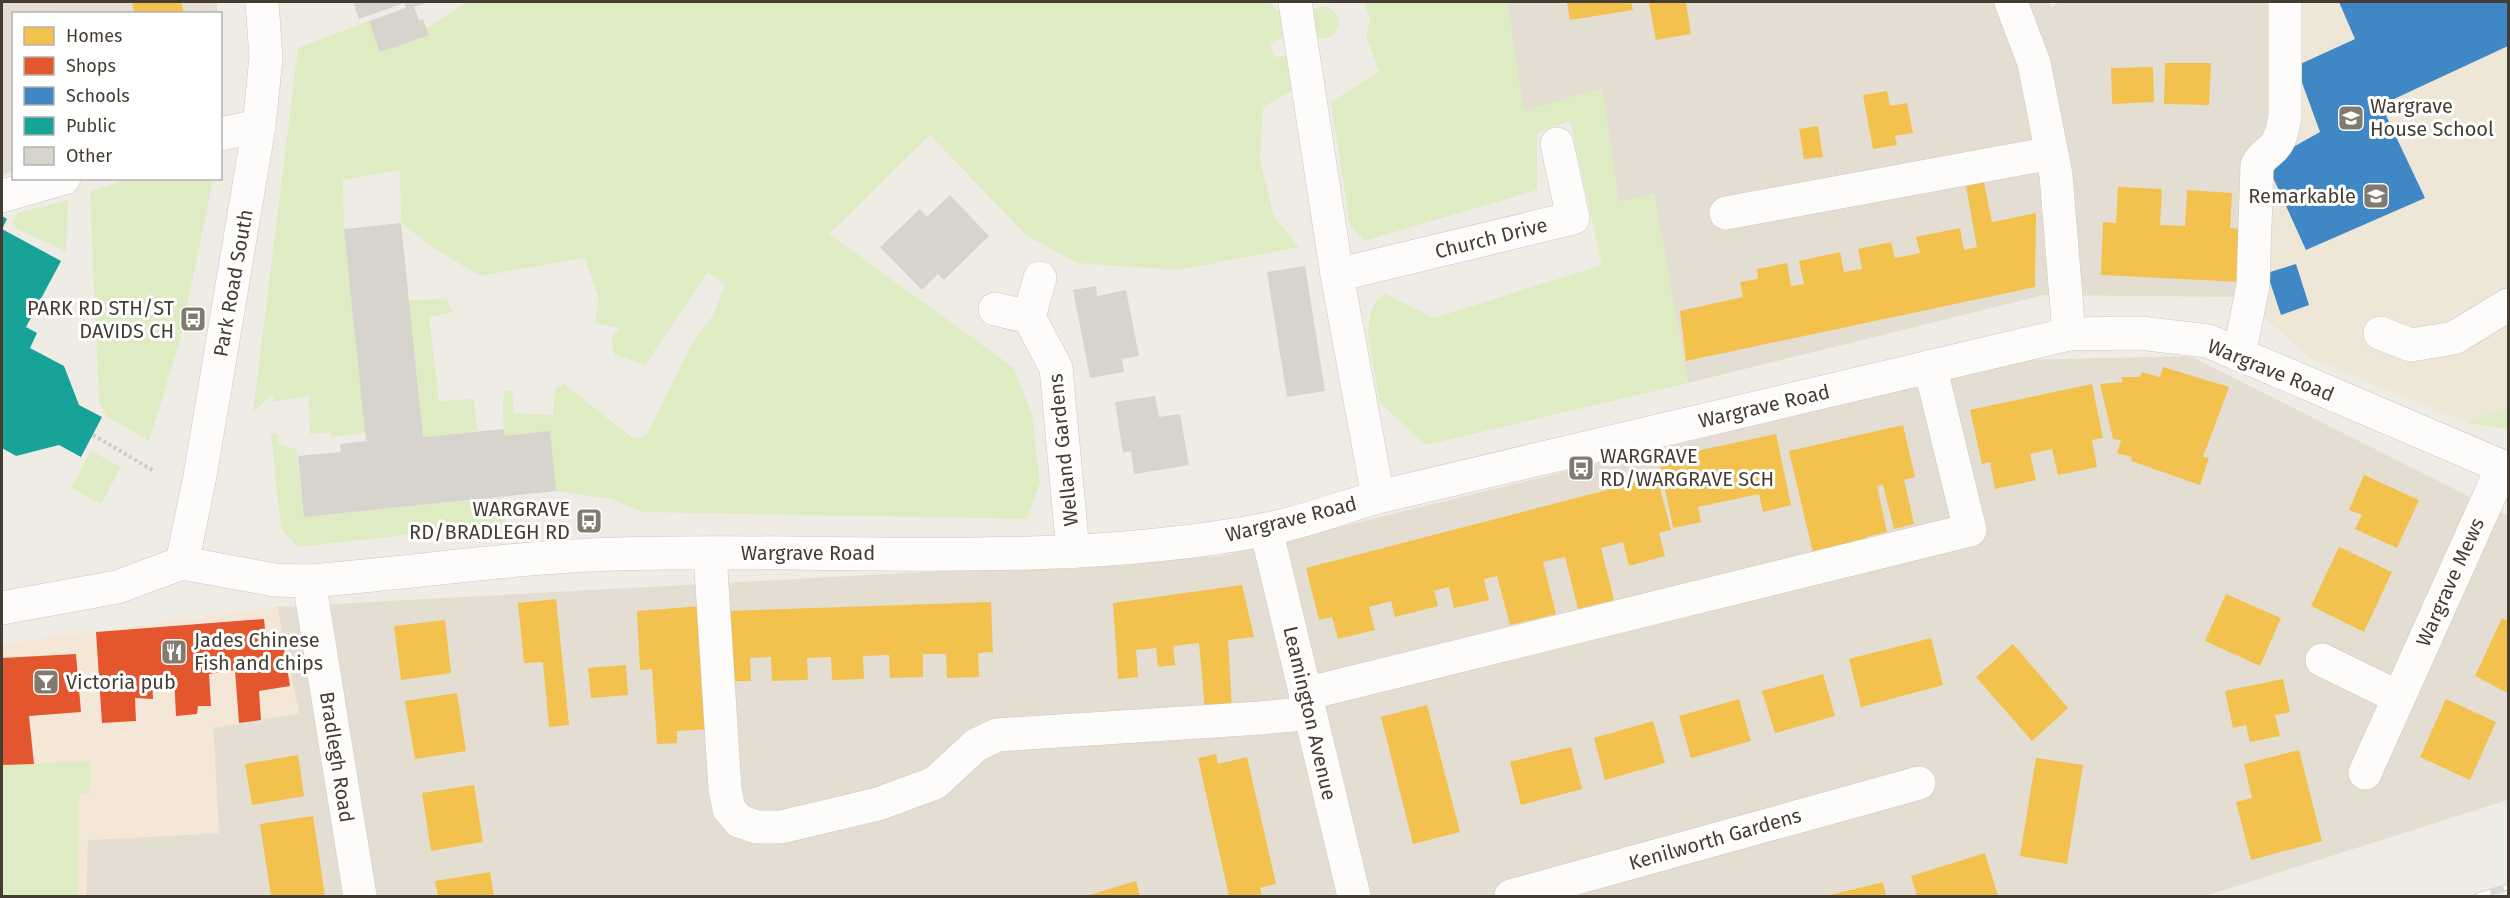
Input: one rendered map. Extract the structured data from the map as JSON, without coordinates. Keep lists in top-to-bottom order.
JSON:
{
  "streets": {
    "street": [
      "Church Drive",
      "Park Road South",
      "Wargrave Road",
      "Welland Gardens",
      "Wargrave Mews",
      "Leamington Avenue",
      "Bradlegh Road",
      "Kenilworth Gardens"
    ]
  },
  "crossings": [
    ["Park Road South", "Wargrave Road"],
    ["Wargrave Road", "Welland Gardens"],
    ["Wargrave Road", "Wargrave Mews"],
    ["Wargrave Road", "Leamington Avenue"],
    ["Wargrave Road", "Bradlegh Road"]
  ],
  "places": {
    "school or university": ["Wargrave House School", "Remarkable"],
    "bus stop": ["PARK RD STH/ST DAVIDS CH", "WARGRAVE RD/WARGRAVE SCH", "WARGRAVE RD/BRADLEGH RD"],
    "restaurant": ["Jades Chinese Fish and chips"],
    "bar": ["Victoria pub"]
  },
  "legend": [
    "Homes",
    "Shops",
    "Schools",
    "Public",
    "Other"
  ]
}
